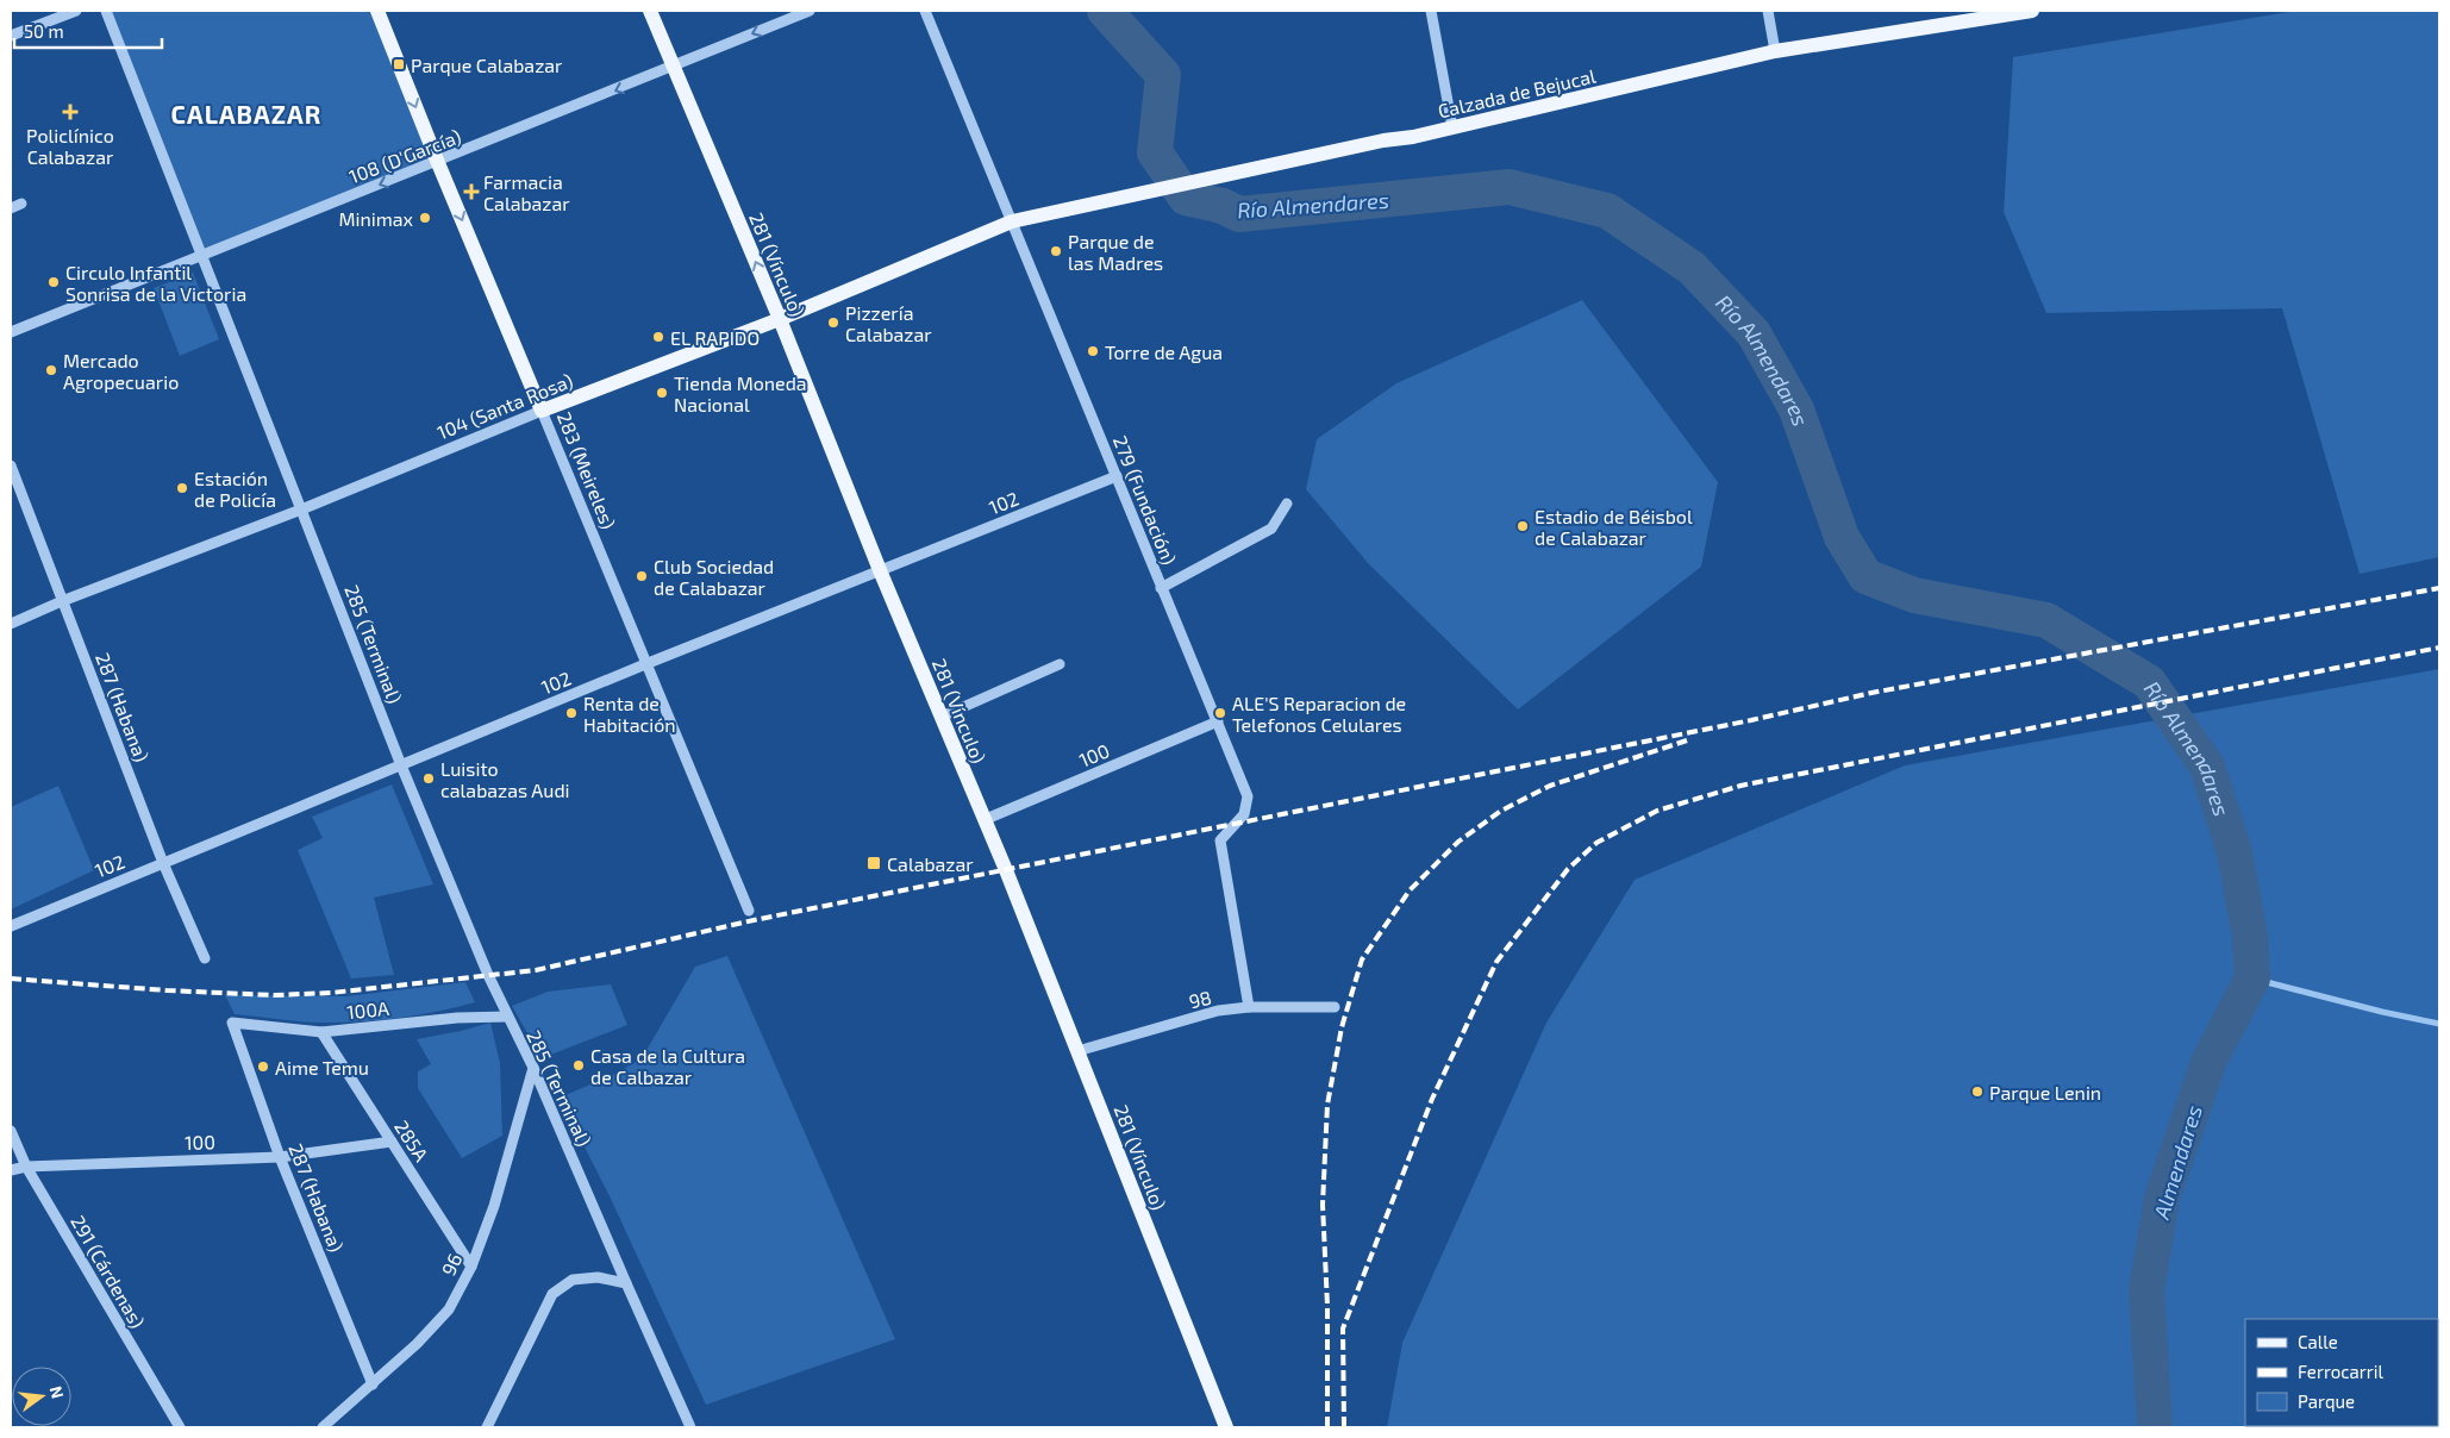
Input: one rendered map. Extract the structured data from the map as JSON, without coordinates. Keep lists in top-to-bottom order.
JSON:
{
  "streets": {
    "main road": [
      "Calzada de Bejucal",
      "281 (Vínculo)",
      "104 (Santa Rosa)",
      "283 (Meireles)"
    ],
    "street": [
      "108 (D'García)",
      "279 (Fundación)",
      "102",
      "285 (Terminal)",
      "287 (Habana)",
      "100",
      "98",
      "100A",
      "285A",
      "96",
      "291 (Cárdenas)"
    ]
  },
  "crossings": [
    ["Calzada de Bejucal", "104 (Santa Rosa)"],
    ["Calzada de Bejucal", "279 (Fundación)"],
    ["108 (D'García)", "281 (Vínculo)"],
    ["108 (D'García)", "283 (Meireles)"],
    ["108 (D'García)", "285 (Terminal)"],
    ["281 (Vínculo)", "104 (Santa Rosa)"],
    ["281 (Vínculo)", "102"],
    ["281 (Vínculo)", "100"],
    ["281 (Vínculo)", "98"],
    ["104 (Santa Rosa)", "283 (Meireles)"],
    ["104 (Santa Rosa)", "279 (Fundación)"],
    ["104 (Santa Rosa)", "285 (Terminal)"],
    ["104 (Santa Rosa)", "287 (Habana)"],
    ["283 (Meireles)", "102"],
    ["279 (Fundación)", "102"],
    ["279 (Fundación)", "100"],
    ["279 (Fundación)", "98"],
    ["102", "285 (Terminal)"],
    ["102", "287 (Habana)"],
    ["285 (Terminal)", "100A"],
    ["285 (Terminal)", "96"],
    ["287 (Habana)", "100"],
    ["287 (Habana)", "100A"],
    ["287 (Habana)", "96"],
    ["100", "285A"],
    ["100", "291 (Cárdenas)"],
    ["100A", "285A"],
    ["285A", "96"]
  ],
  "one_way": ["108 (D'García)", "283 (Meireles)"],
  "districts": ["CALABAZAR"],
  "water": ["Río Almendares", "Almendares"],
  "places": {
    "transit": ["Parque Calabazar", "Calabazar"],
    "health": ["Policlínico Calabazar", "Farmacia Calabazar"],
    "other": [
      "Minimax",
      "Parque de las Madres",
      "Circulo Infantil Sonrisa de la Victoria",
      "Pizzería Calabazar",
      "EL RAPIDO",
      "Torre de Agua",
      "Mercado Agropecuario",
      "Tienda Moneda Nacional",
      "Estación de Policía",
      "Estadio de Béisbol de Calabazar",
      "Club Sociedad de Calabazar",
      "Renta de Habitación",
      "ALE'S Reparacion de Telefonos Celulares",
      "Luisito calabazas Audi",
      "Casa de la Cultura de Calbazar",
      "Aime Temu",
      "Parque Lenin"
    ]
  },
  "legend": ["Calle", "Ferrocarril", "Parque"],
  "scale_bar": "50 m",
  "north": "right"
}
